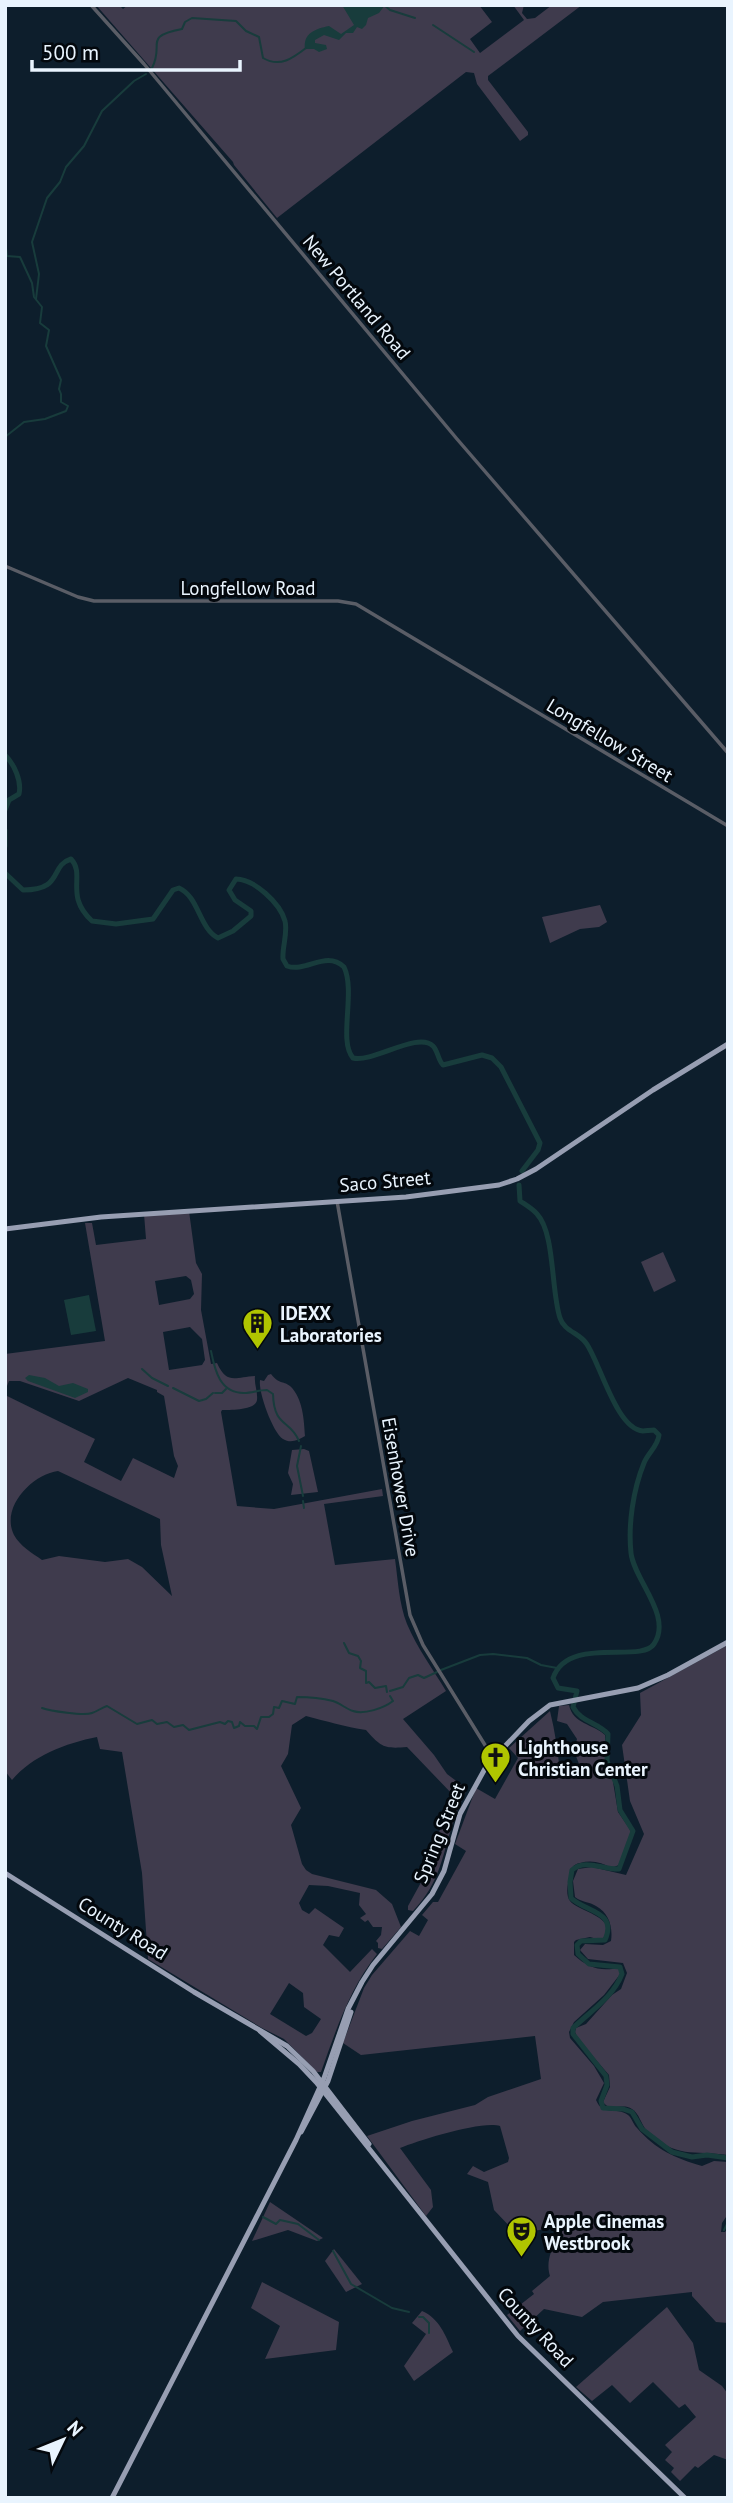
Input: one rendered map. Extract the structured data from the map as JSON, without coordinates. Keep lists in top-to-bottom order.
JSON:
{
  "streets": {
    "main road": ["Saco Street", "Spring Street", "County Road"],
    "street": [
      "New Portland Road",
      "Longfellow Road",
      "Longfellow Street",
      "Eisenhower Drive"
    ]
  },
  "crossings": [
    ["Longfellow Road", "Longfellow Street"],
    ["Saco Street", "Eisenhower Drive"],
    ["Eisenhower Drive", "Spring Street"],
    ["Spring Street", "County Road"]
  ],
  "places": {
    "building": ["IDEXX Laboratories"],
    "church": ["Lighthouse Christian Center"],
    "theatre": ["Apple Cinemas Westbrook"]
  },
  "scale_bar": "500 m",
  "north": "top right"
}
